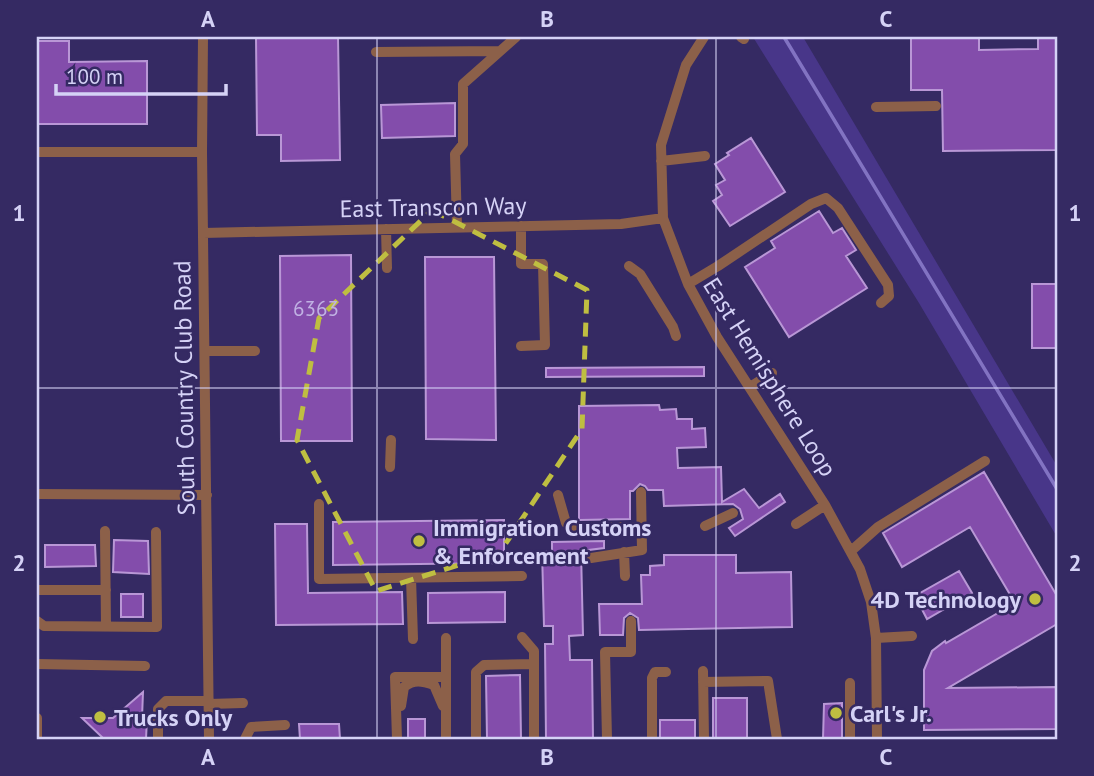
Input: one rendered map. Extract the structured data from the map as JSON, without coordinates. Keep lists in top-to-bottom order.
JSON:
{
  "streets": {
    "street": ["East Transcon Way", "East Hemisphere Loop", "South Country Club Road"]
  },
  "crossings": [
    ["East Transcon Way", "East Hemisphere Loop"],
    ["East Transcon Way", "South Country Club Road"]
  ],
  "places": [
    "Immigration Customs & Enforcement",
    "4D Technology",
    "Carl's Jr.",
    "Trucks Only"
  ],
  "house_numbers": ["6363"],
  "scale_bar": "100 m",
  "grid": {
    "columns": ["A", "B", "C"],
    "rows": ["1", "2"]
  }
}
